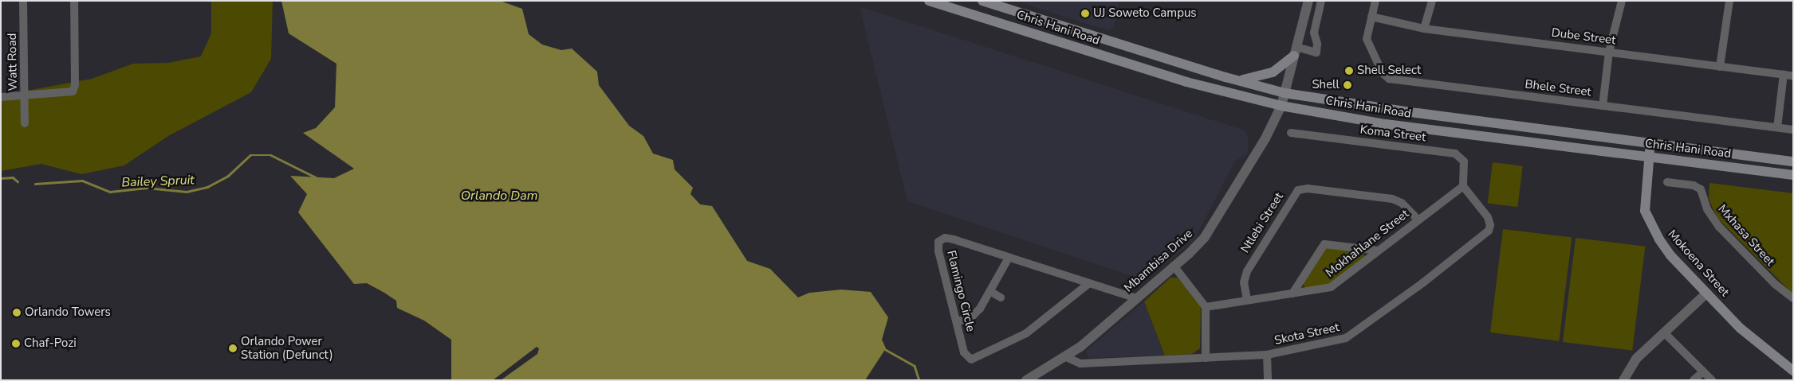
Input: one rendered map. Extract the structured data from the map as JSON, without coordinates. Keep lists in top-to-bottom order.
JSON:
{
  "streets": {
    "main road": ["Chris Hani Road", "Mokoena Street"],
    "street": [
      "Dube Street",
      "Watt Road",
      "Bhele Street",
      "Koma Street",
      "Ntlebi Street",
      "Mxhasa Street",
      "Mokhahlane Street",
      "Mbambisa Drive",
      "Flamingo Circle",
      "Skota Street"
    ]
  },
  "crossings": [
    ["Chris Hani Road", "Mbambisa Drive"],
    ["Chris Hani Road", "Mokoena Street"],
    ["Dube Street", "Bhele Street"],
    ["Koma Street", "Mokhahlane Street"],
    ["Koma Street", "Skota Street"],
    ["Ntlebi Street", "Mokhahlane Street"],
    ["Mokhahlane Street", "Skota Street"],
    ["Mbambisa Drive", "Flamingo Circle"],
    ["Mbambisa Drive", "Skota Street"]
  ],
  "water": ["Bailey Spruit", "Orlando Dam"],
  "places": [
    "UJ Soweto Campus",
    "Shell Select",
    "Shell",
    "Orlando Towers",
    "Chaf-Pozi",
    "Orlando Power Station (Defunct)"
  ]
}
